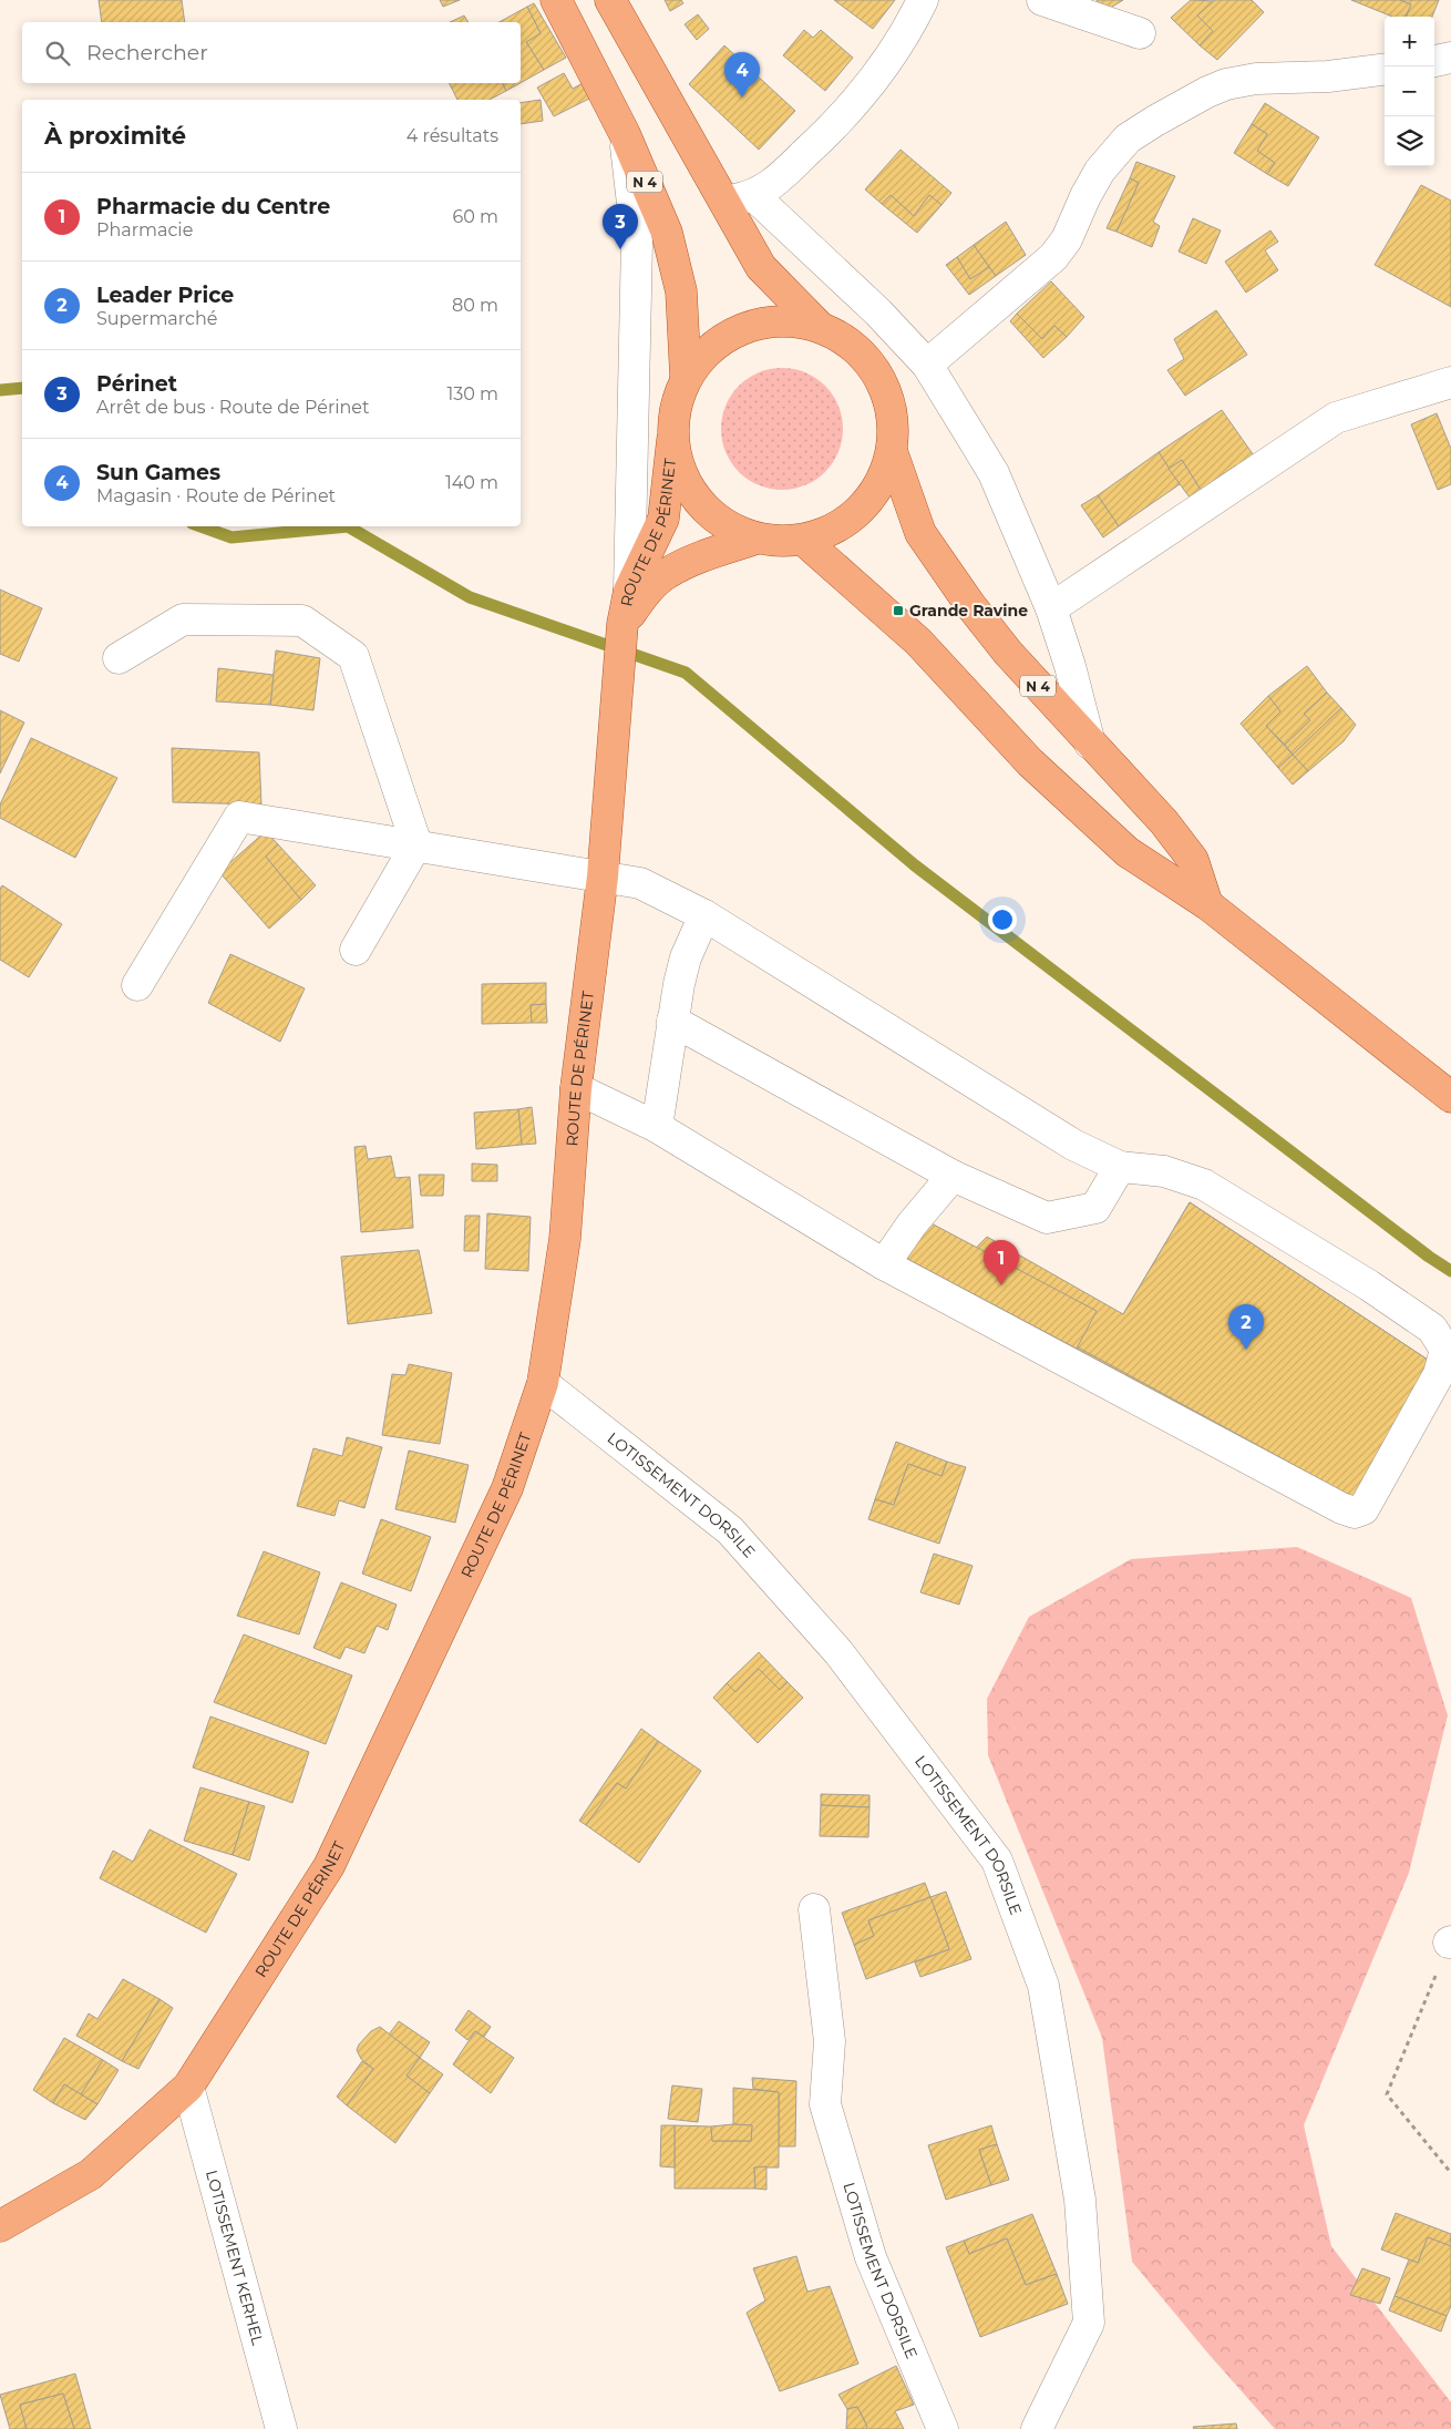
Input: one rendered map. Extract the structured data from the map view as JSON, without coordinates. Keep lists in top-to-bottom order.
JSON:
{
  "streets": {
    "main road": ["N 4", "ROUTE DE PÉRINET"],
    "street": ["LOTISSEMENT DORSILE", "LOTISSEMENT KERHEL"]
  },
  "crossings": [
    ["N 4", "ROUTE DE PÉRINET"],
    ["ROUTE DE PÉRINET", "LOTISSEMENT DORSILE"],
    ["ROUTE DE PÉRINET", "LOTISSEMENT KERHEL"]
  ],
  "places": {
    "transit": ["Grande Ravine"]
  },
  "page": {
    "map_buttons": ["+", "−"],
    "search": "Rechercher",
    "pins": [
      "4",
      "3",
      "1",
      "2"
    ],
    "heading": ["À proximité", "4 résultats"],
    "list": [
      {
        "mark": "1",
        "name": "Pharmacie du Centre",
        "note": "Pharmacie",
        "value": "60 m"
      },
      {
        "mark": "2",
        "name": "Leader Price",
        "note": "Supermarché",
        "value": "80 m"
      },
      {
        "mark": "3",
        "name": "Périnet",
        "note": "Arrêt de bus · Route de Périnet",
        "value": "130 m"
      },
      {
        "mark": "4",
        "name": "Sun Games",
        "note": "Magasin · Route de Périnet",
        "value": "140 m"
      }
    ]
  }
}
